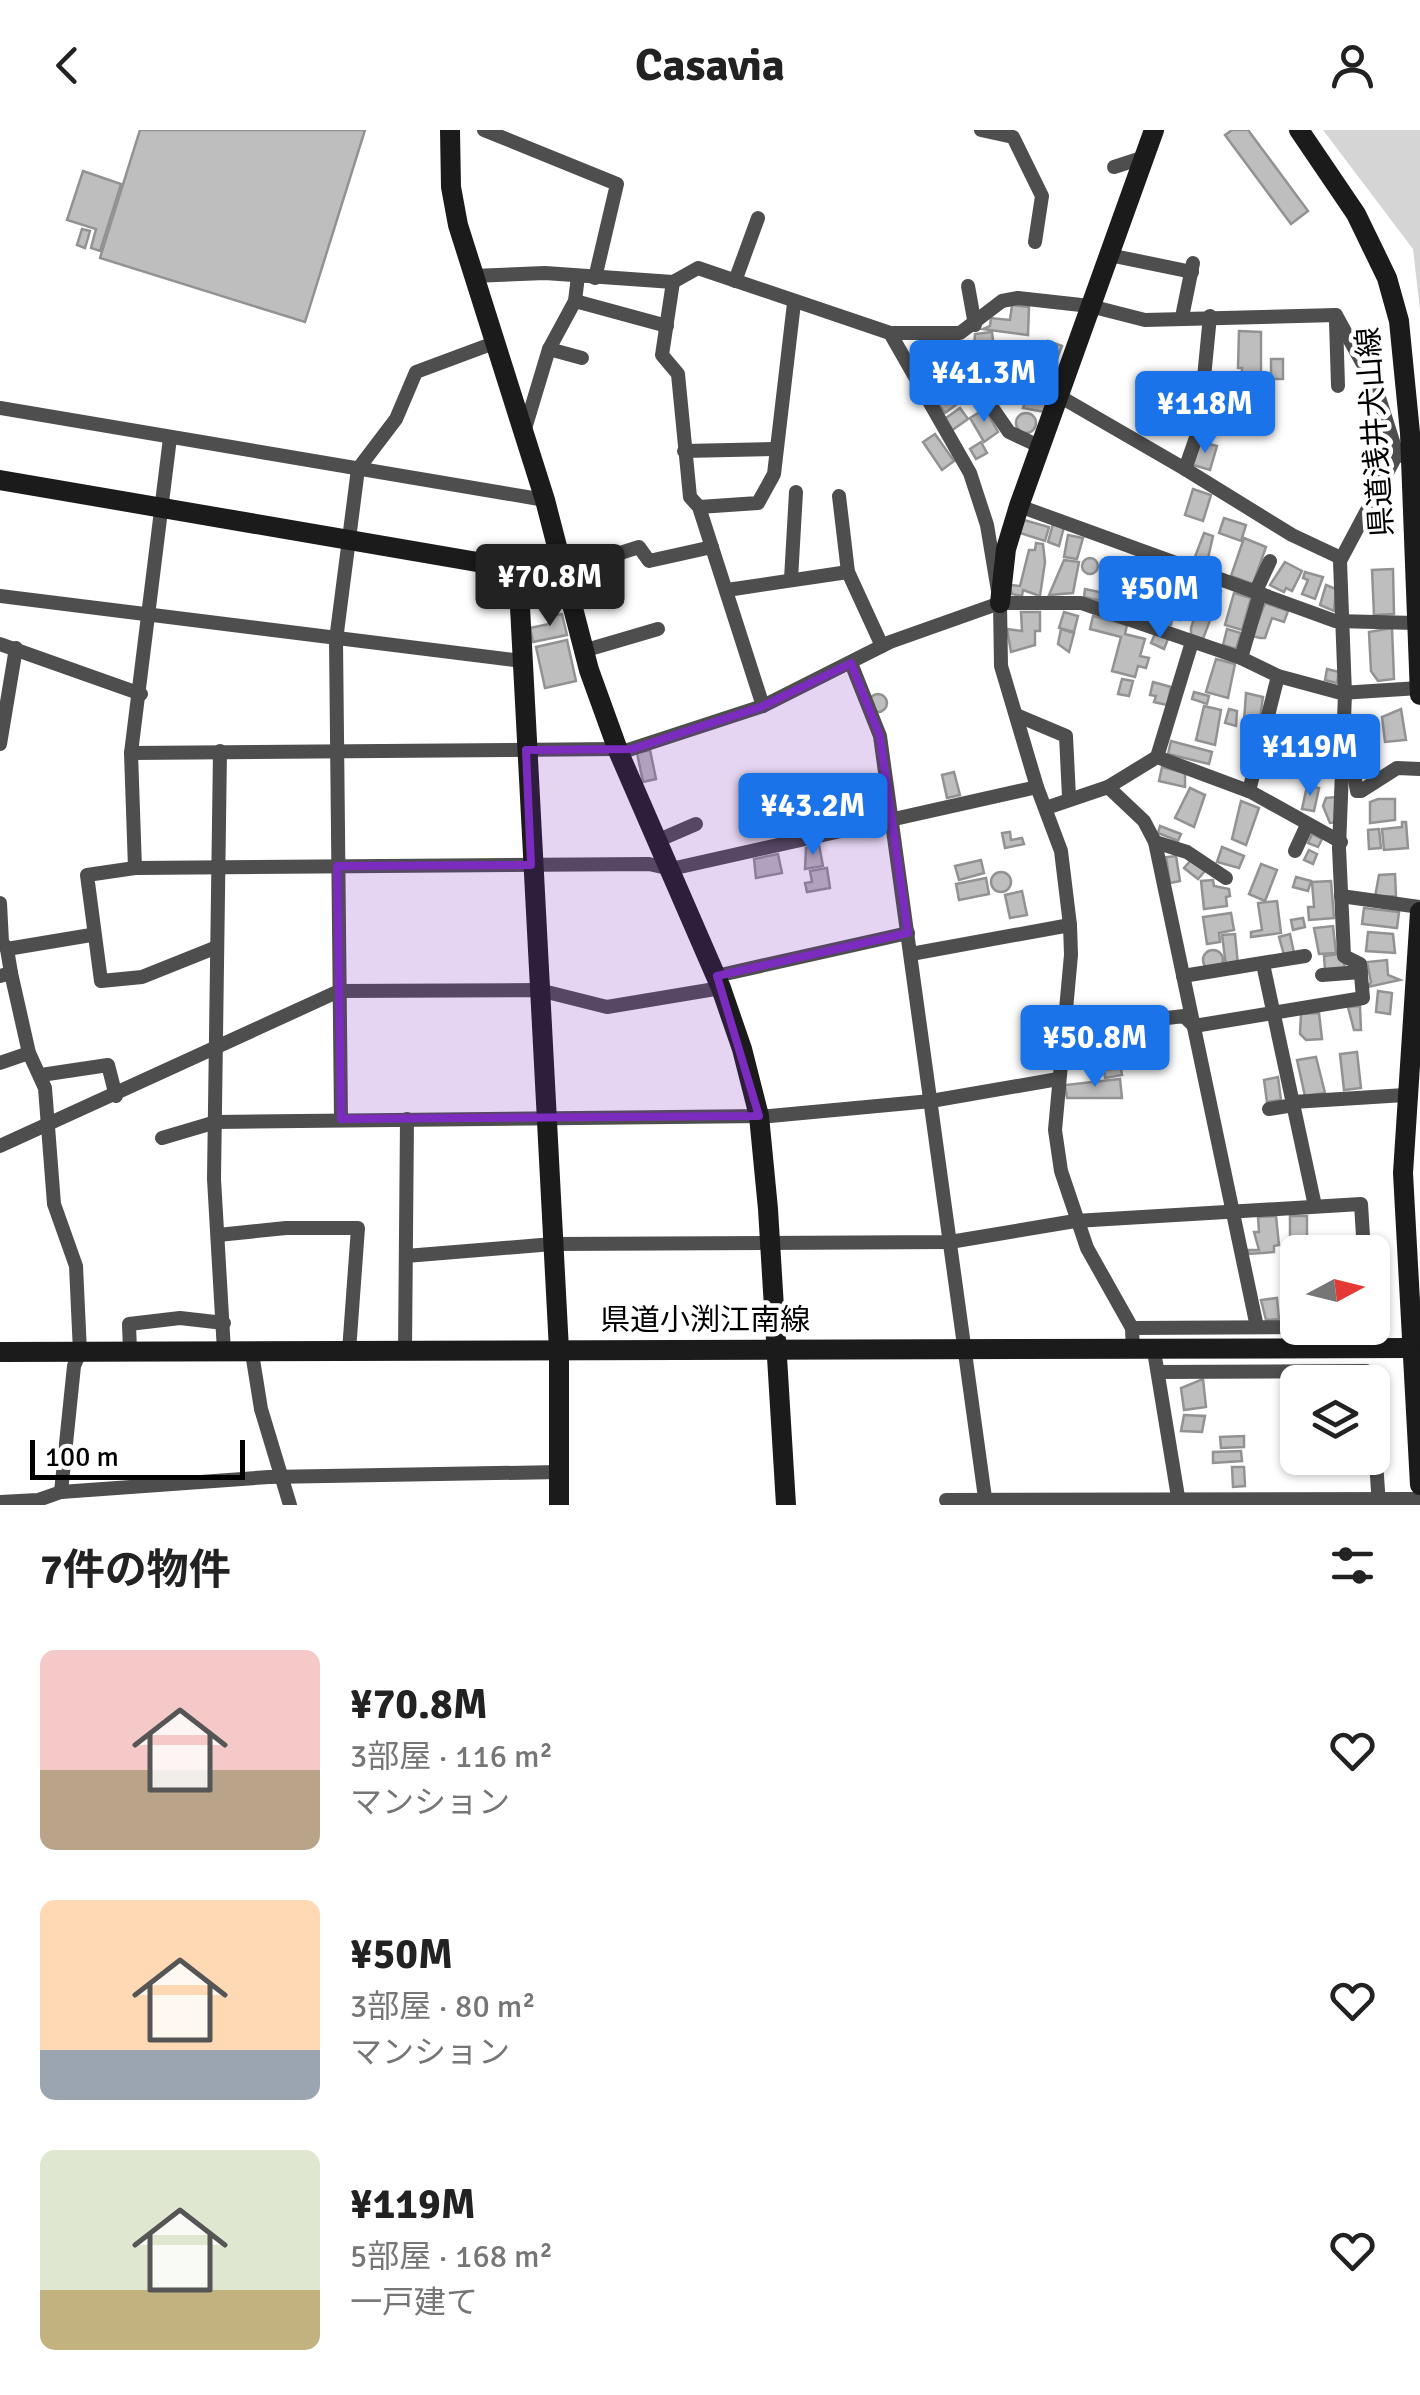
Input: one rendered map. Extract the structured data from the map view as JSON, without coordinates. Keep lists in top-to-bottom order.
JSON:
{
  "streets": {
    "street": ["県道浅井犬山線", "県道小渕江南線"]
  },
  "scale_bar": "100 m",
  "north": "right",
  "page": {
    "header": "Casavia",
    "price": [
      "¥41.3M",
      "¥118M",
      "¥70.8M",
      "¥50M",
      "¥119M",
      "¥43.2M",
      "¥50.8M"
    ],
    "scale": "100 m",
    "heading": "7件の物件",
    "list": [
      {
        "name": "¥70.8M",
        "note": "3部屋 · 116 m² · マンション"
      },
      {
        "name": "¥50M",
        "note": "3部屋 · 80 m² · マンション"
      },
      {
        "name": "¥119M",
        "note": "5部屋 · 168 m² · 一戸建て"
      }
    ]
  }
}
